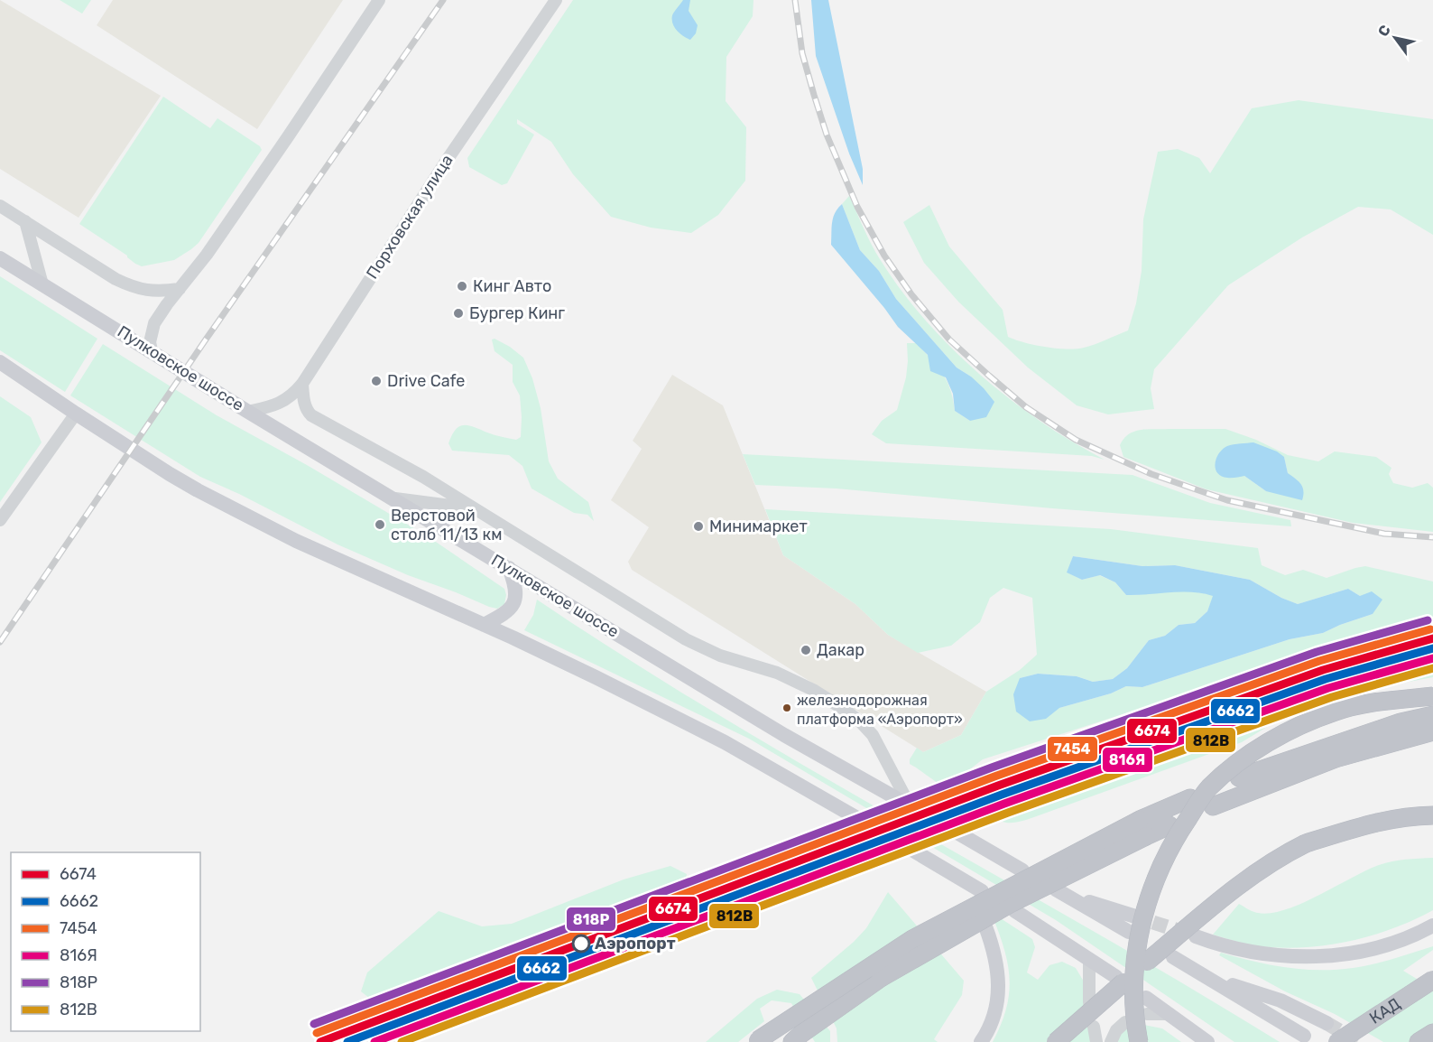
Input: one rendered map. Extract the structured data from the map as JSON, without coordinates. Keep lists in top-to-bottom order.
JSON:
{
  "streets": {
    "highway": ["КАД"],
    "main road": ["Пулковское шоссе"],
    "street": ["Порховская улица"]
  },
  "crossings": [
    ["Порховская улица", "Пулковское шоссе"]
  ],
  "places": [
    "Кинг Авто",
    "Бургер Кинг",
    "Drive Cafe",
    "Верстовой столб 11/13 км",
    "Минимаркет",
    "Дакар",
    "железнодорожная платформа «Аэропорт»",
    "Аэропорт"
  ],
  "lines": [
    "transit line 818Р",
    "transit line 7454",
    "transit line 6674",
    "transit line 6662",
    "transit line 816Я",
    "transit line 812В"
  ],
  "legend": [
    "6674",
    "6662",
    "7454",
    "816Я",
    "818Р",
    "812В"
  ],
  "north": "top left"
}
